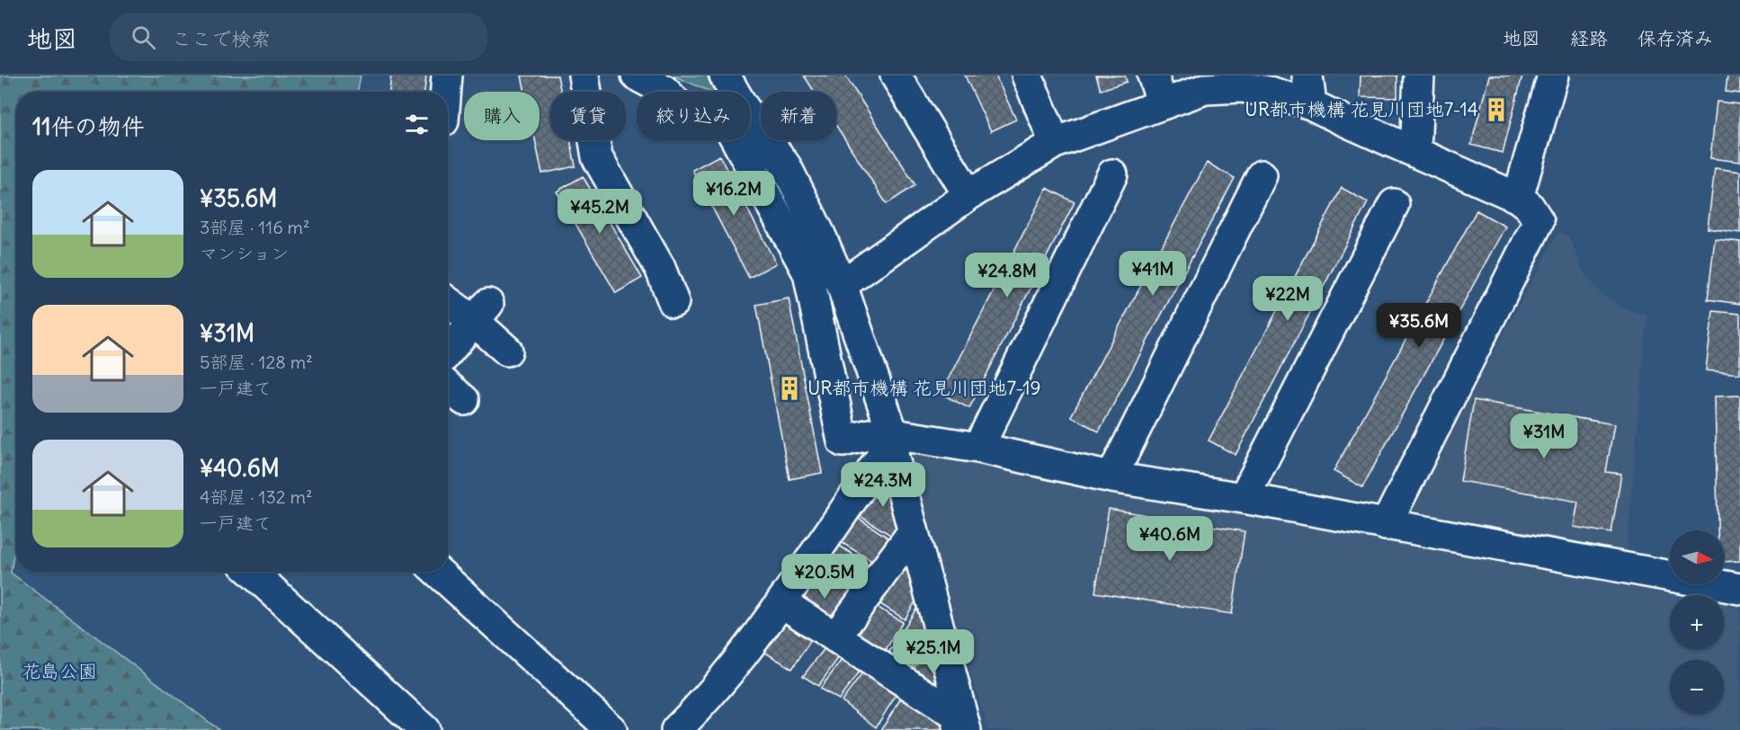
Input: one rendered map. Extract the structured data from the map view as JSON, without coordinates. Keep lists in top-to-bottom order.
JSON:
{
  "parks": ["花島公園"],
  "places": {
    "building": ["UR都市機構 花見川団地7-14", "UR都市機構 花見川団地7-19"]
  },
  "north": "right",
  "page": {
    "header": "地図",
    "search": "ここで検索",
    "nav": ["地図", "経路", "保存済み"],
    "chip": [
      "購入",
      "賃貸",
      "絞り込み",
      "新着"
    ],
    "heading": "11件の物件",
    "list": [
      {
        "name": "¥35.6M",
        "note": "3部屋 · 116 m² · マンション"
      },
      {
        "name": "¥31M",
        "note": "5部屋 · 128 m² · 一戸建て"
      },
      {
        "name": "¥40.6M",
        "note": "4部屋 · 132 m² · 一戸建て"
      }
    ],
    "price": [
      "¥16.2M",
      "¥45.2M",
      "¥41M",
      "¥24.8M",
      "¥22M",
      "¥35.6M",
      "¥31M",
      "¥24.3M",
      "¥40.6M",
      "¥20.5M",
      "¥25.1M"
    ],
    "map_buttons": ["+", "−"]
  }
}
